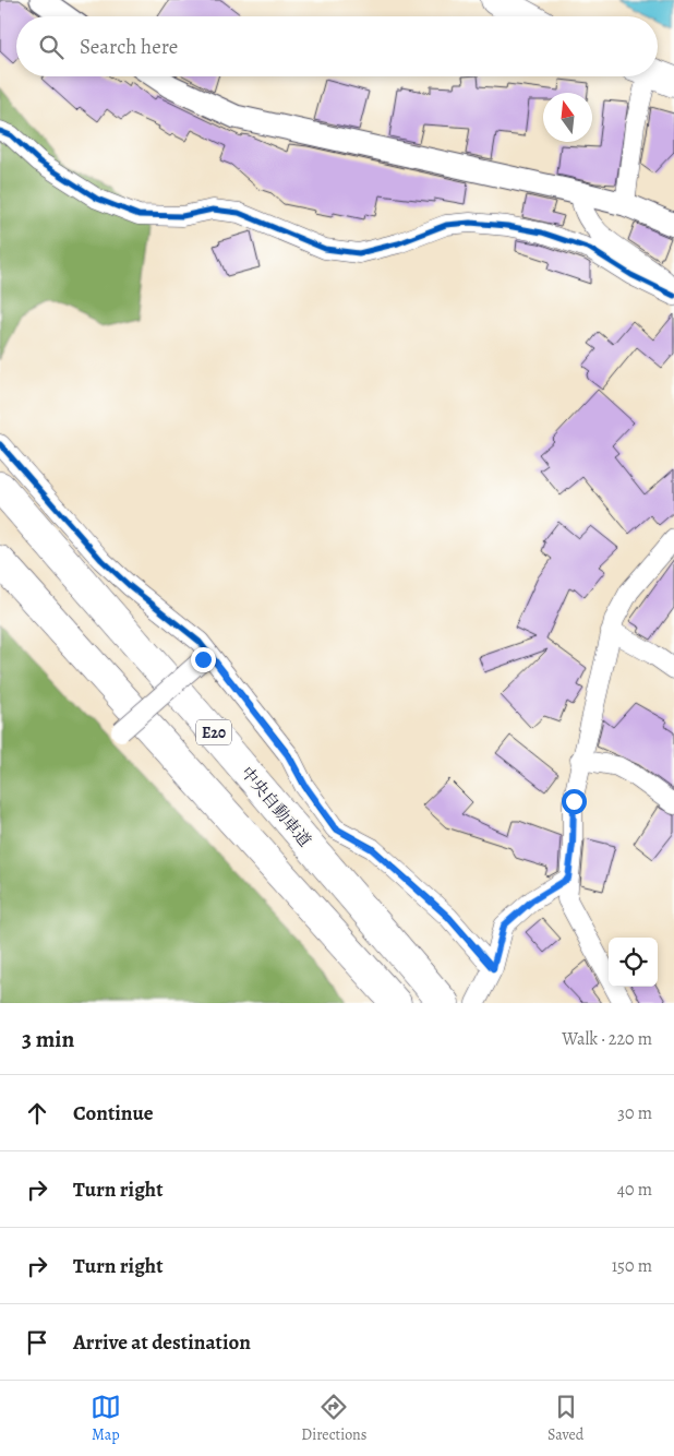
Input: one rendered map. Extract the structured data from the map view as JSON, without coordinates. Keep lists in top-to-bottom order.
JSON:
{
  "streets": {
    "main road": ["E20", "中央自動車道"]
  },
  "north": "top",
  "page": {
    "search": "Search here",
    "heading": ["3 min", "Walk · 220 m"],
    "list": [
      ["Continue", "30 m"],
      ["Turn right", "40 m"],
      ["Turn right", "150 m"],
      "Arrive at destination"
    ],
    "nav": ["Map", "Directions", "Saved"]
  }
}
